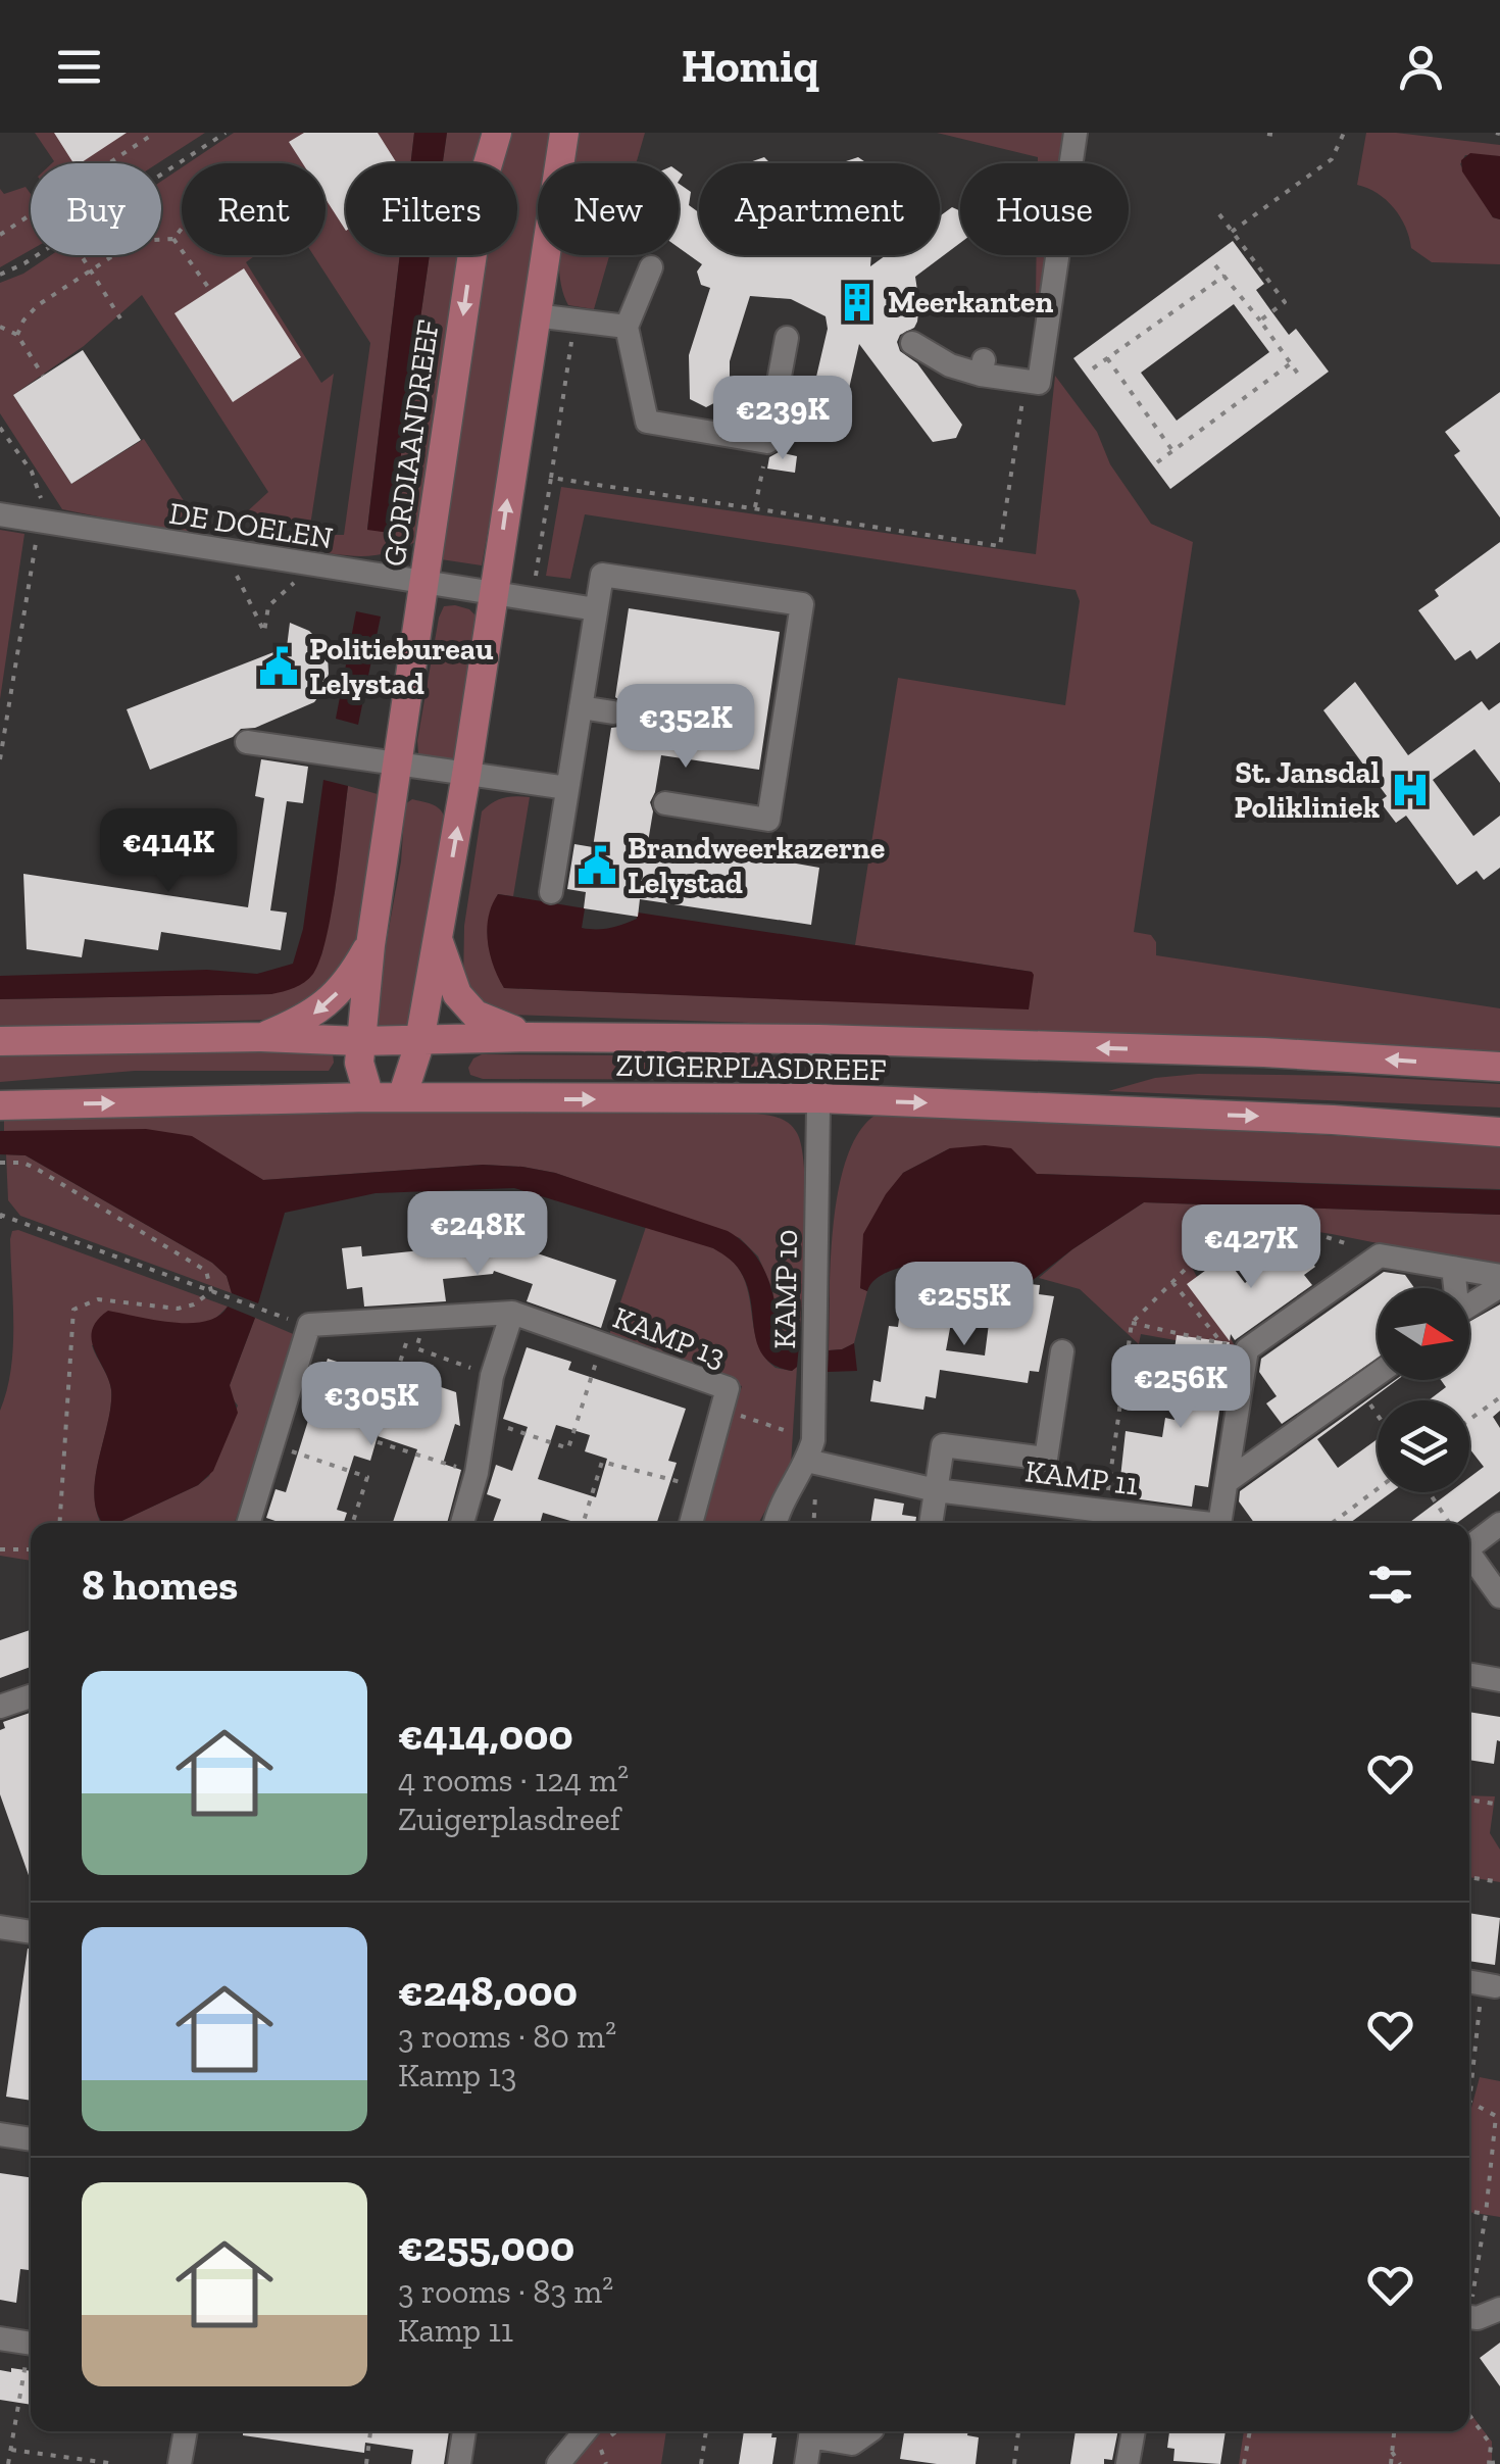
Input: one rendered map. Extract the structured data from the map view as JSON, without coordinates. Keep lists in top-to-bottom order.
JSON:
{
  "streets": {
    "main road": ["GORDIAANDREEF", "ZUIGERPLASDREEF"],
    "street": [
      "DE DOELEN",
      "KAMP 10",
      "KAMP 13",
      "KAMP 11"
    ]
  },
  "crossings": [
    ["GORDIAANDREEF", "DE DOELEN"],
    ["GORDIAANDREEF", "ZUIGERPLASDREEF"],
    ["ZUIGERPLASDREEF", "KAMP 10"],
    ["KAMP 10", "KAMP 11"]
  ],
  "places": {
    "building": ["Meerkanten"],
    "public building": ["Politiebureau Lelystad", "Brandweerkazerne Lelystad"],
    "hospital": ["St. Jansdal Polikliniek"]
  },
  "north": "right",
  "page": {
    "header": "Homiq",
    "chip": [
      "Buy",
      "Rent",
      "Filters",
      "New",
      "Apartment",
      "House"
    ],
    "price": [
      "€239K",
      "€352K",
      "€414K",
      "€248K",
      "€427K",
      "€255K",
      "€256K",
      "€305K"
    ],
    "heading": "8 homes",
    "list": [
      {
        "name": "€414,000",
        "note": "4 rooms · 124 m² · Zuigerplasdreef"
      },
      {
        "name": "€248,000",
        "note": "3 rooms · 80 m² · Kamp 13"
      },
      {
        "name": "€255,000",
        "note": "3 rooms · 83 m² · Kamp 11"
      }
    ]
  }
}
